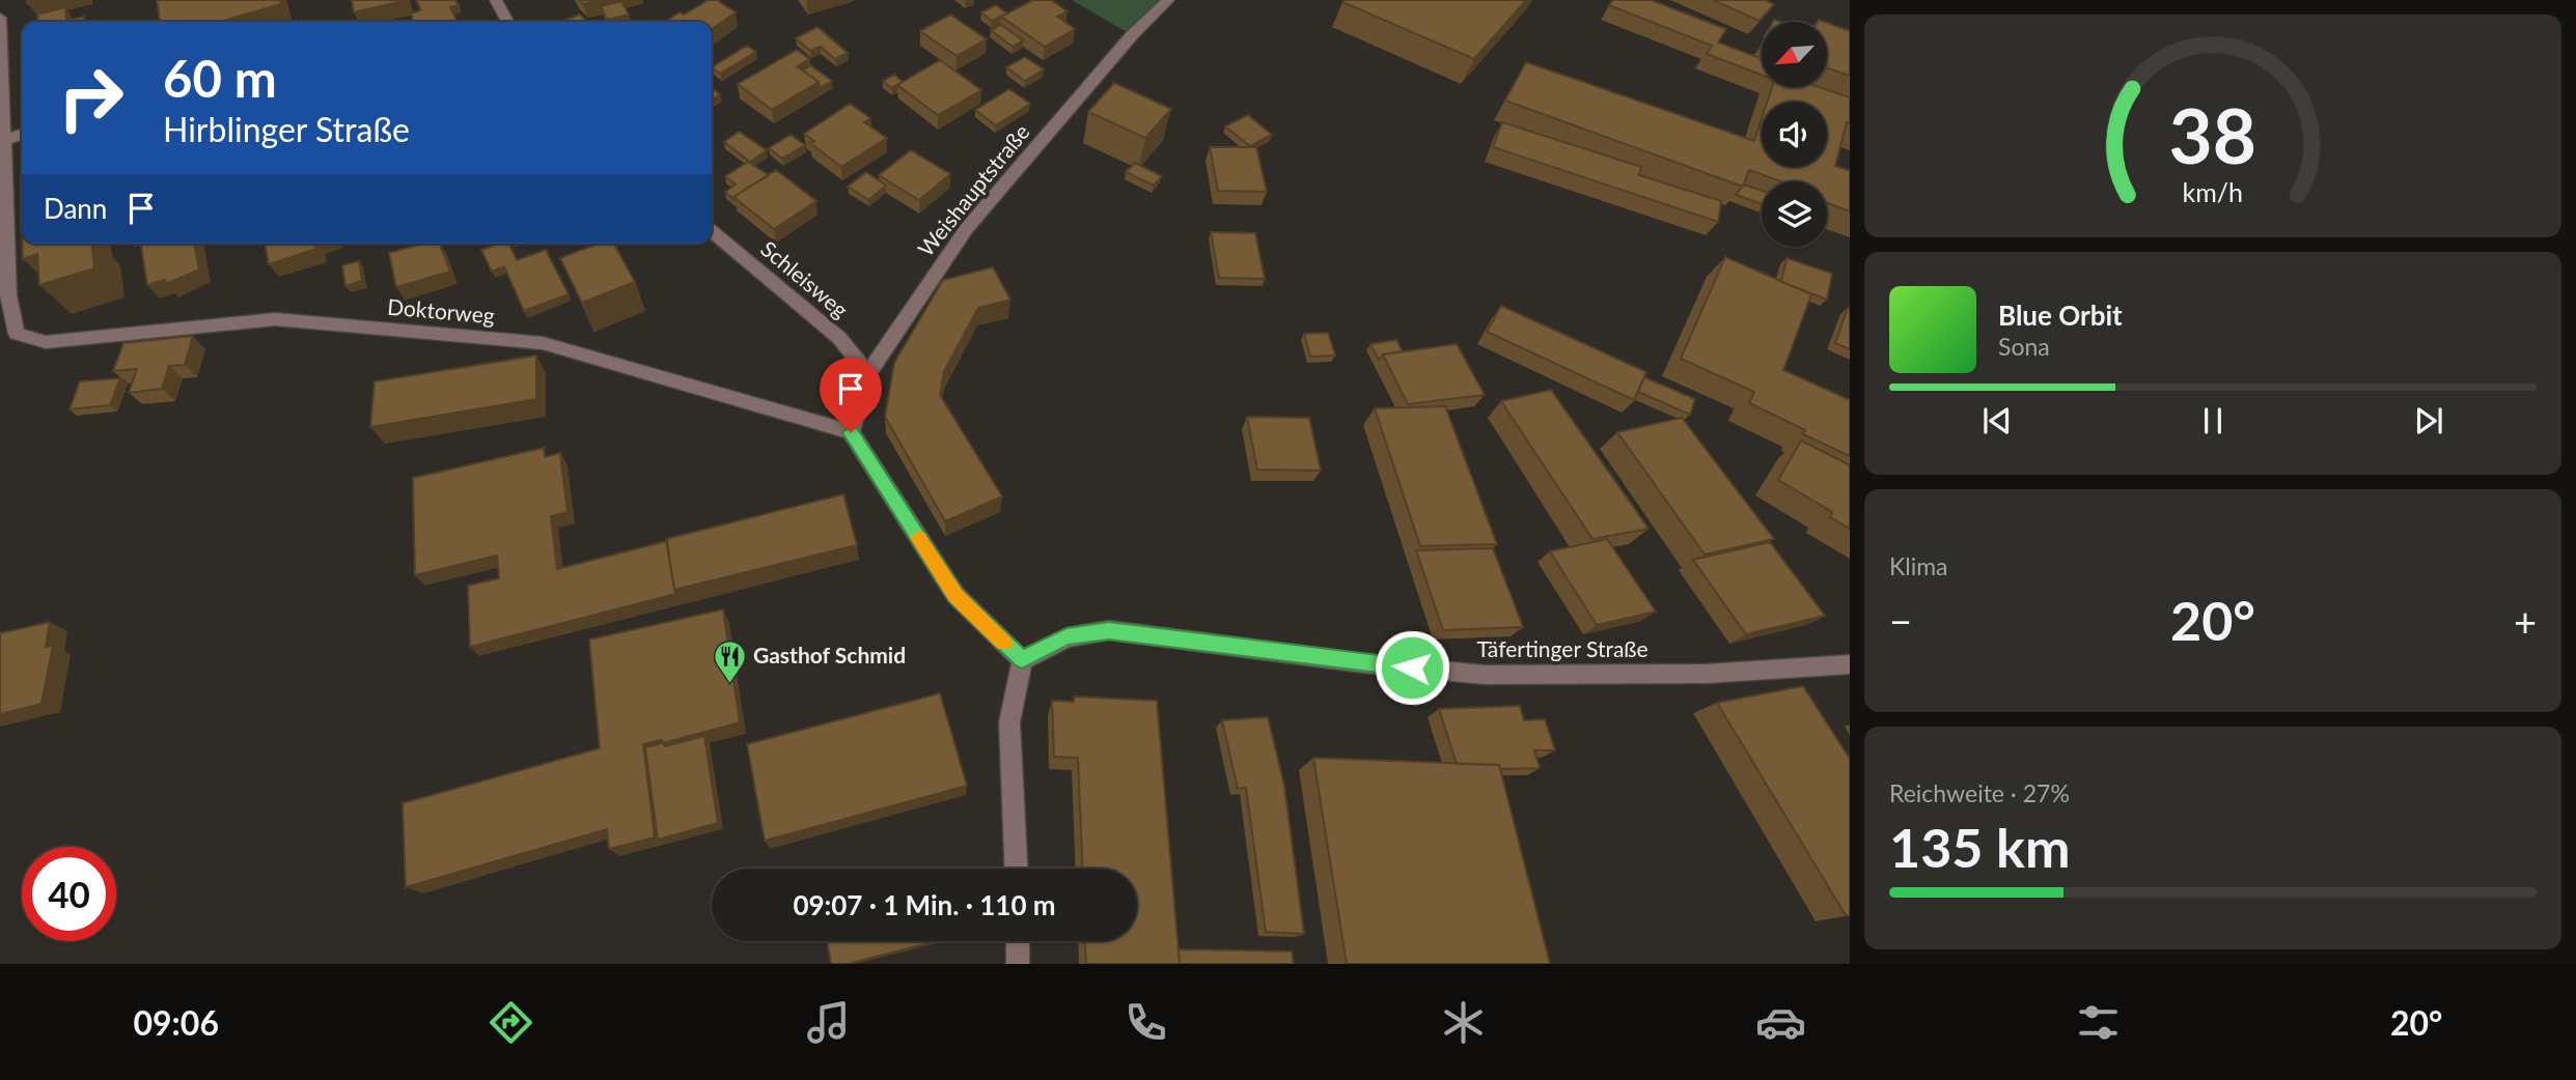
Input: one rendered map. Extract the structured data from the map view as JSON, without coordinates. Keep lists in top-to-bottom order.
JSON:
{
  "streets": {
    "street": [
      "Weishauptstraße",
      "Schleisweg",
      "Doktorweg",
      "Täfertinger Straße"
    ]
  },
  "crossings": [
    ["Weishauptstraße", "Schleisweg"],
    ["Weishauptstraße", "Doktorweg"]
  ],
  "places": {
    "restaurant": ["Gasthof Schmid"]
  },
  "north": "bottom left",
  "page": {
    "turn": ["60 m", "Hirblinger Straße"],
    "then": "Dann",
    "song": ["Blue Orbit", "Sona"],
    "tile": [
      "Klima",
      ["Reichweite · 27%", "135 km"]
    ],
    "heat": ["−", "20°", "+"],
    "limit": "40",
    "trip": "09:07 · 1 Min. · 110 m",
    "tabs": ["09:06", "20°"],
    "gauge": ["38", "km/h"]
  }
}
